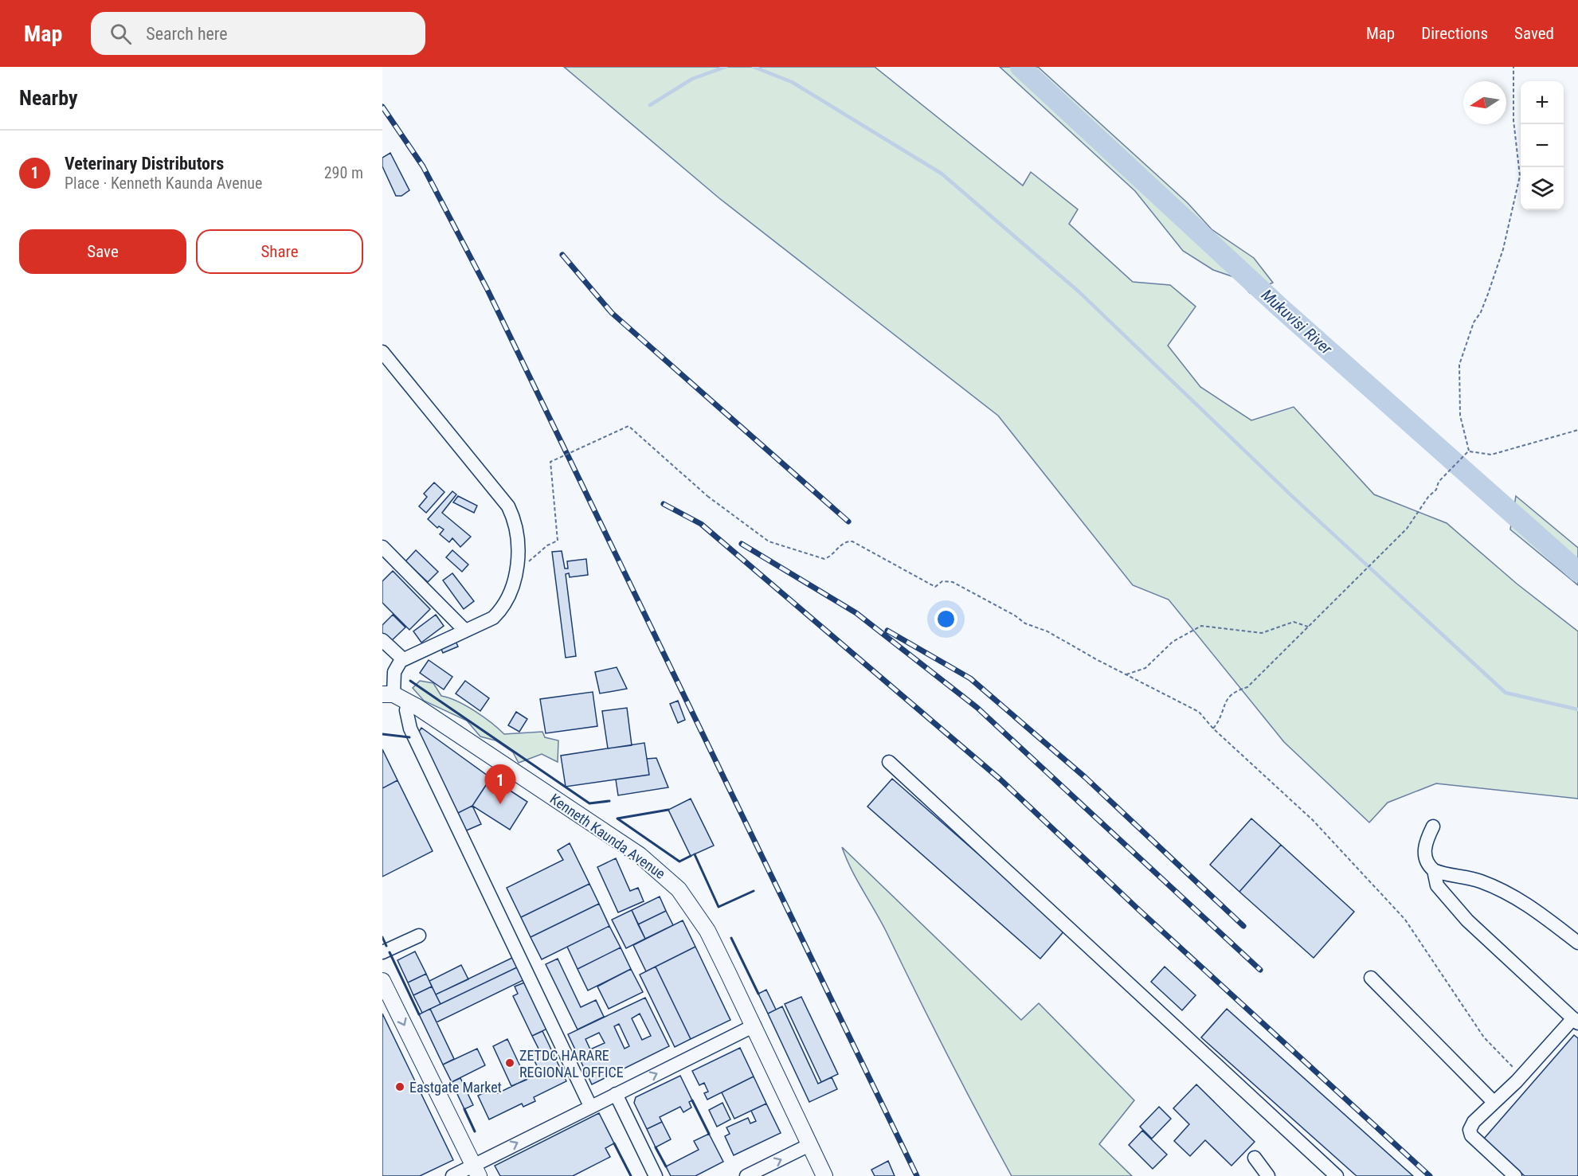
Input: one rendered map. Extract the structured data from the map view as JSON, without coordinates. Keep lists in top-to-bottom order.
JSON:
{
  "streets": {
    "main road": ["Kenneth Kaunda Avenue"]
  },
  "water": ["Mukuvisi River"],
  "places": ["ZETDC HARARE REGIONAL OFFICE", "Eastgate Market"],
  "north": "left",
  "page": {
    "header": "Map",
    "search": "Search here",
    "nav": ["Map", "Directions", "Saved"],
    "heading": "Nearby",
    "map_buttons": ["+", "−"],
    "list": [
      {
        "mark": "1",
        "name": "Veterinary Distributors",
        "note": "Place · Kenneth Kaunda Avenue",
        "value": "290 m"
      }
    ],
    "buttons": ["Save", "Share"],
    "pins": "1"
  }
}
